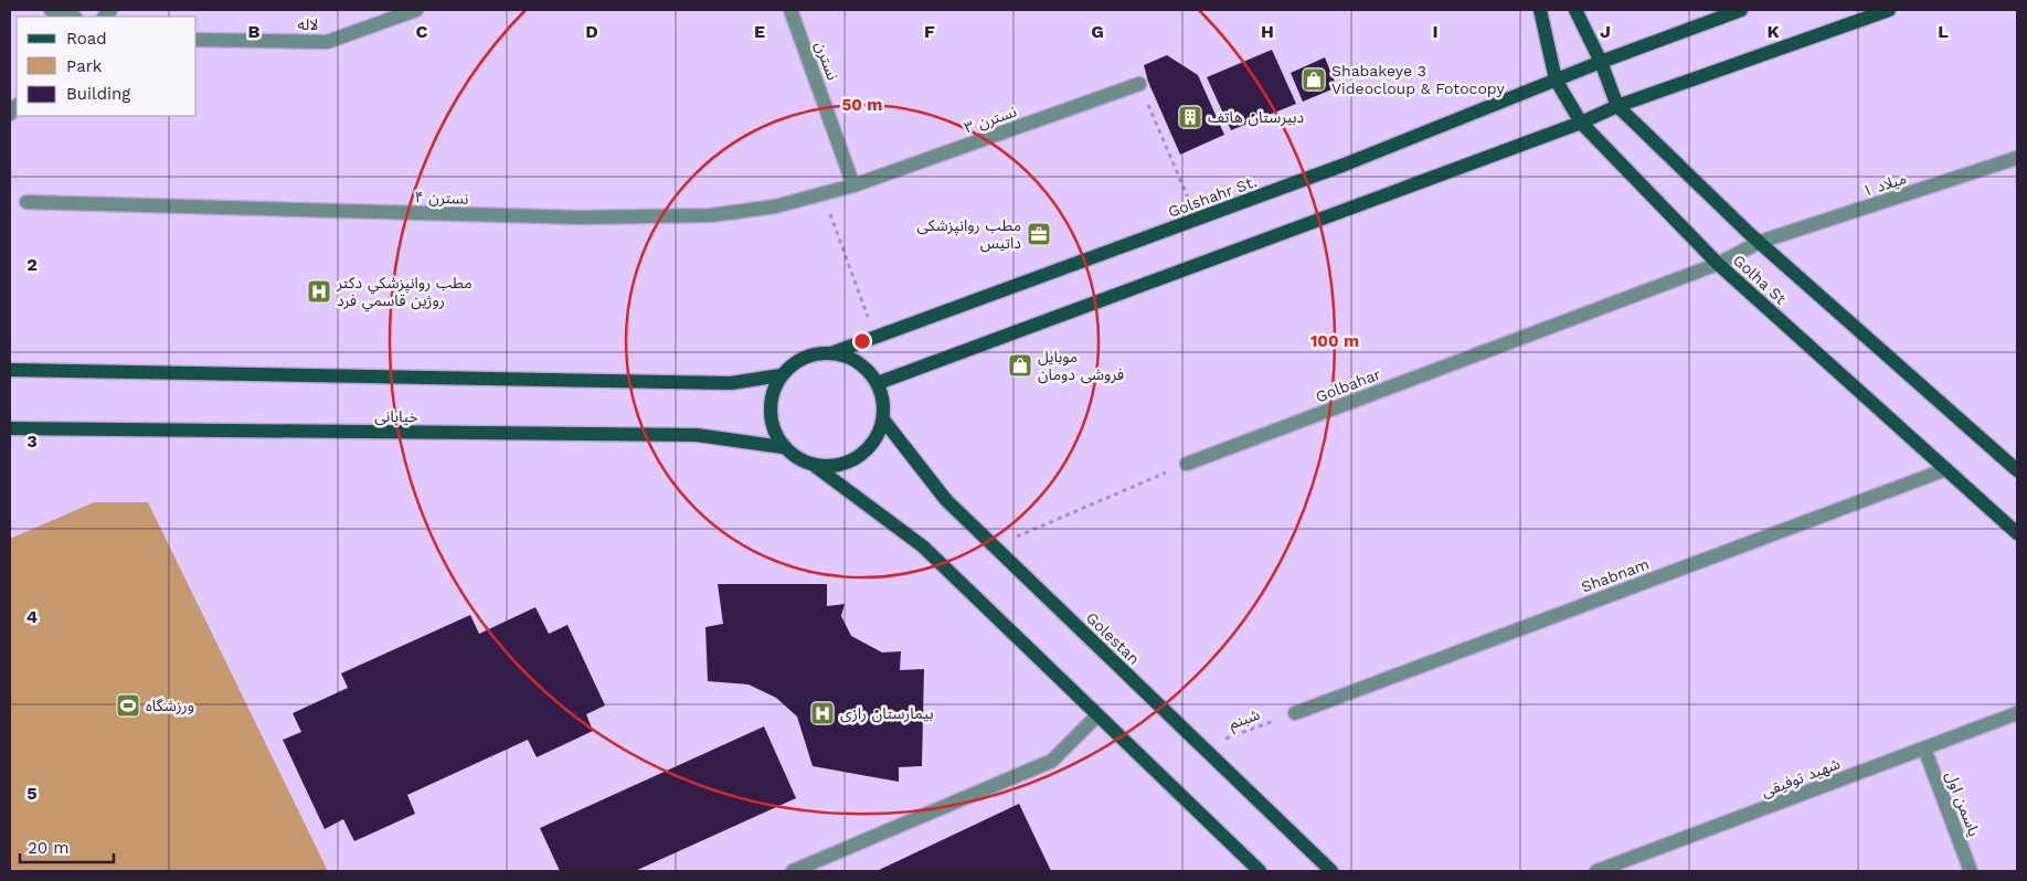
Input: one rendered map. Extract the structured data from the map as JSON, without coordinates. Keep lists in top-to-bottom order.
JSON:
{
  "streets": {
    "main road": [
      "Golshahr St.",
      "Golha St",
      "خیابانی",
      "Golestan"
    ],
    "street": [
      "لاله",
      "نسترن",
      "نسترن ٣",
      "میلاد ۱",
      "نسترن ۴",
      "Golbahar",
      "Shabnam",
      "شهید توفیقی",
      "یاسمن اول"
    ],
    "path": ["شبنم"]
  },
  "crossings": [
    ["نسترن", "نسترن ٣"],
    ["نسترن", "نسترن ۴"],
    ["نسترن ٣", "نسترن ۴"],
    ["میلاد ۱", "Golha St"],
    ["میلاد ۱", "Golbahar"],
    ["Golshahr St.", "Golha St"],
    ["Golshahr St.", "خیابانی"],
    ["Golshahr St.", "Golestan"],
    ["Golha St", "Golbahar"],
    ["Golha St", "Shabnam"],
    ["خیابانی", "Golestan"],
    ["Shabnam", "شبنم"],
    ["Golestan", "شبنم"],
    ["شهید توفیقی", "یاسمن اول"]
  ],
  "places": {
    "shop": ["Shabakeye 3 Videocloup & Fotocopy", "موبایل فروشی دومان"],
    "building": ["دبیرستان هاتف"],
    "office": ["مطب روانپزشکی داتیس"],
    "hospital": ["مطب روانپزشكي دكتر روژين قاسمي فرد", "بیمارستان رازی"],
    "sports": ["ورزشگاه"]
  },
  "legend": ["Road", "Park", "Building"],
  "scale_bar": "20 m",
  "grid": {
    "columns": [
      "B",
      "C",
      "D",
      "E",
      "F",
      "G",
      "H",
      "I",
      "J",
      "K",
      "L"
    ],
    "rows": [
      "2",
      "3",
      "4",
      "5"
    ]
  },
  "rings": ["50 m", "100 m"]
}
